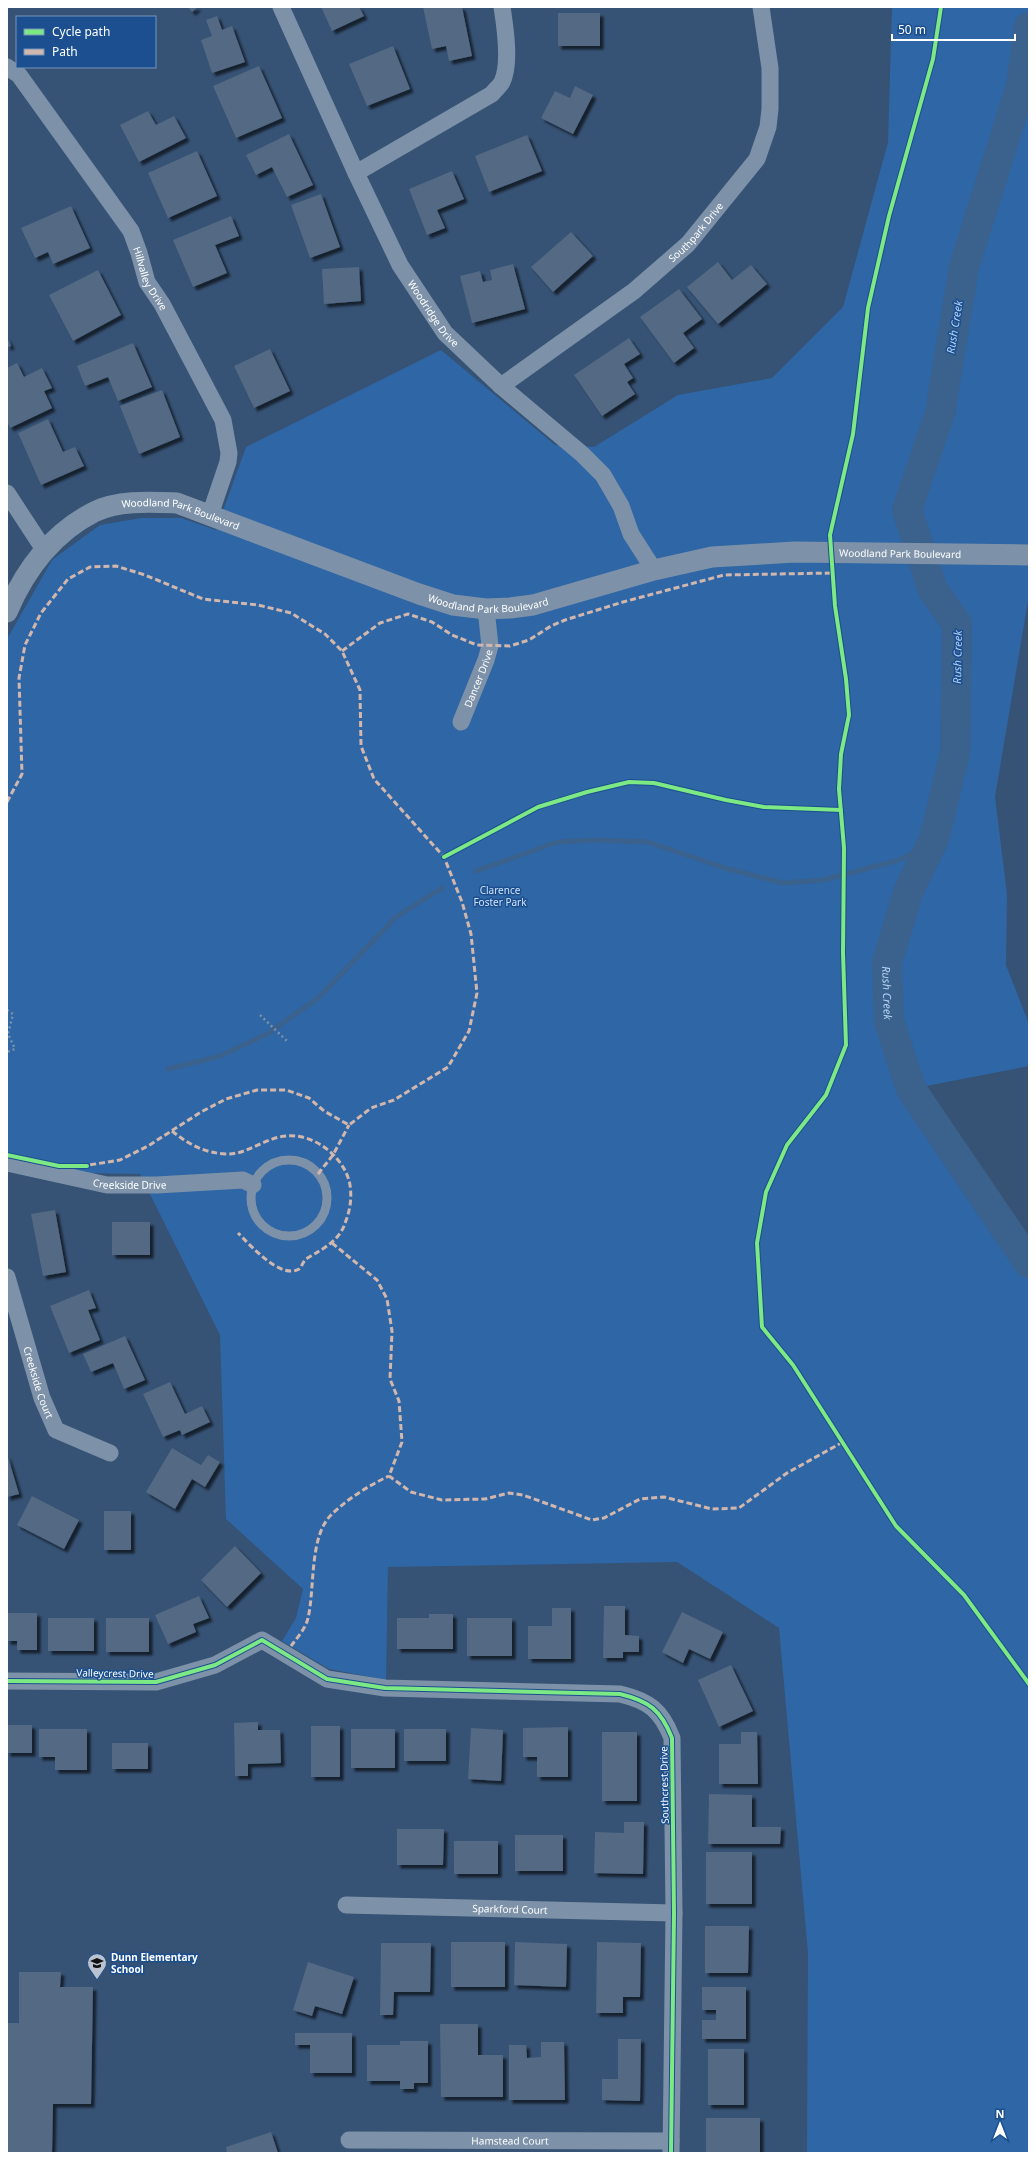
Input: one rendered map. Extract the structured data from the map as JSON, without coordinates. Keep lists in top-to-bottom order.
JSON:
{
  "streets": {
    "street": [
      "Southpark Drive",
      "Hillvalley Drive",
      "Woodridge Drive",
      "Woodland Park Boulevard",
      "Dancer Drive",
      "Creekside Drive",
      "Creekside Court",
      "Valleycrest Drive",
      "Southcrest Drive",
      "Sparkford Court",
      "Hamstead Court"
    ]
  },
  "crossings": [
    ["Southpark Drive", "Woodridge Drive"],
    ["Hillvalley Drive", "Woodland Park Boulevard"],
    ["Woodridge Drive", "Woodland Park Boulevard"],
    ["Woodland Park Boulevard", "Dancer Drive"],
    ["Valleycrest Drive", "Southcrest Drive"],
    ["Southcrest Drive", "Sparkford Court"],
    ["Southcrest Drive", "Hamstead Court"]
  ],
  "water": ["Rush Creek"],
  "parks": ["Clarence Foster Park"],
  "places": {
    "school or university": ["Dunn Elementary School"]
  },
  "legend": ["Cycle path", "Path"],
  "scale_bar": "50 m",
  "north": "top"
}
